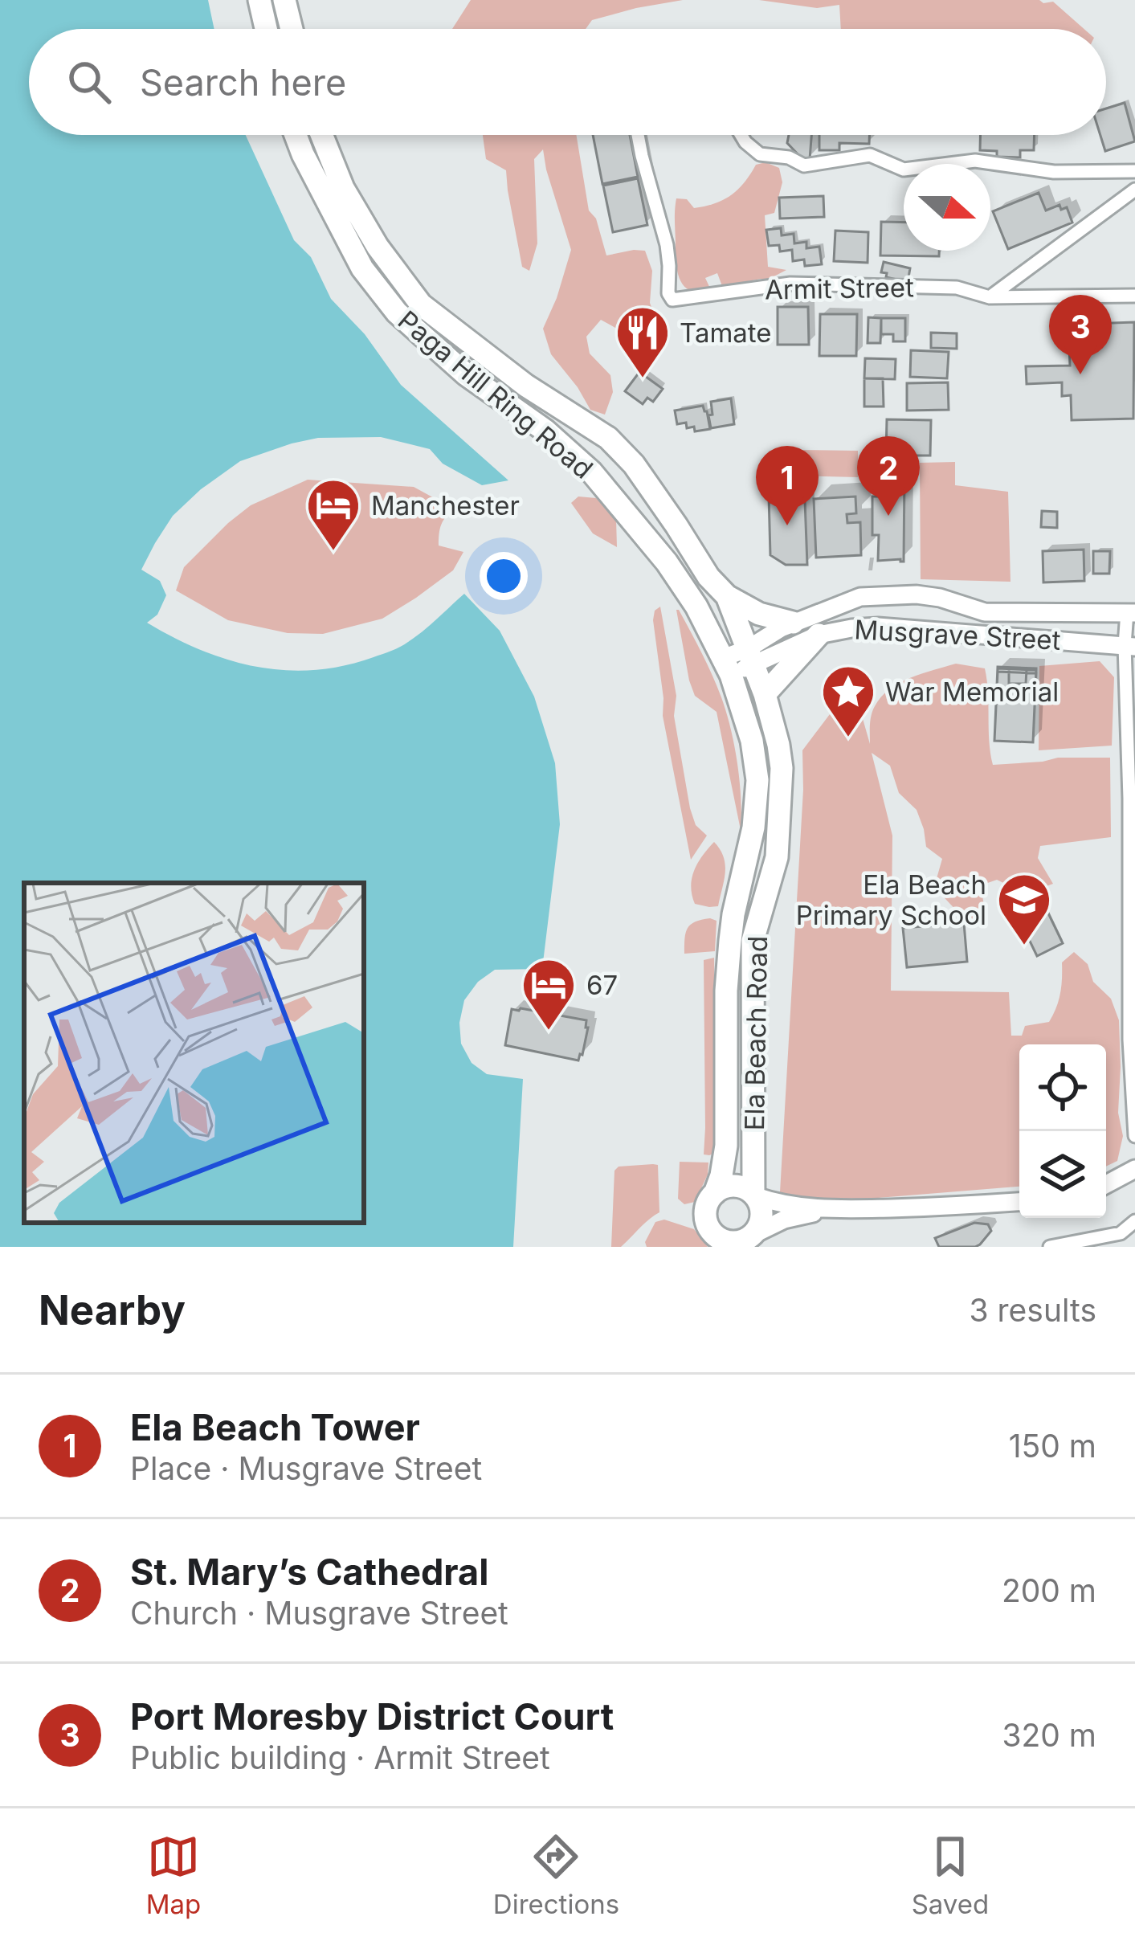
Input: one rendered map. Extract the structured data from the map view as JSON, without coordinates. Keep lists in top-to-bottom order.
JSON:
{
  "streets": {
    "highway": ["Paga Hill Ring Road", "Ela Beach Road"],
    "street": ["Armit Street", "Musgrave Street"]
  },
  "crossings": [
    ["Paga Hill Ring Road", "Musgrave Street"],
    ["Paga Hill Ring Road", "Ela Beach Road"],
    ["Musgrave Street", "Ela Beach Road"]
  ],
  "places": {
    "restaurant": ["Tamate"],
    "hotel": ["Manchester", "67"],
    "place": ["War Memorial"],
    "school or university": ["Ela Beach Primary School"]
  },
  "north": "right",
  "page": {
    "search": "Search here",
    "pins": ["3", "2", "1"],
    "heading": ["Nearby", "3 results"],
    "list": [
      {
        "mark": "1",
        "name": "Ela Beach Tower",
        "note": "Place · Musgrave Street",
        "value": "150 m"
      },
      {
        "mark": "2",
        "name": "St. Mary’s Cathedral",
        "note": "Church · Musgrave Street",
        "value": "200 m"
      },
      {
        "mark": "3",
        "name": "Port Moresby District Court",
        "note": "Public building · Armit Street",
        "value": "320 m"
      }
    ],
    "nav": ["Map", "Directions", "Saved"]
  }
}
